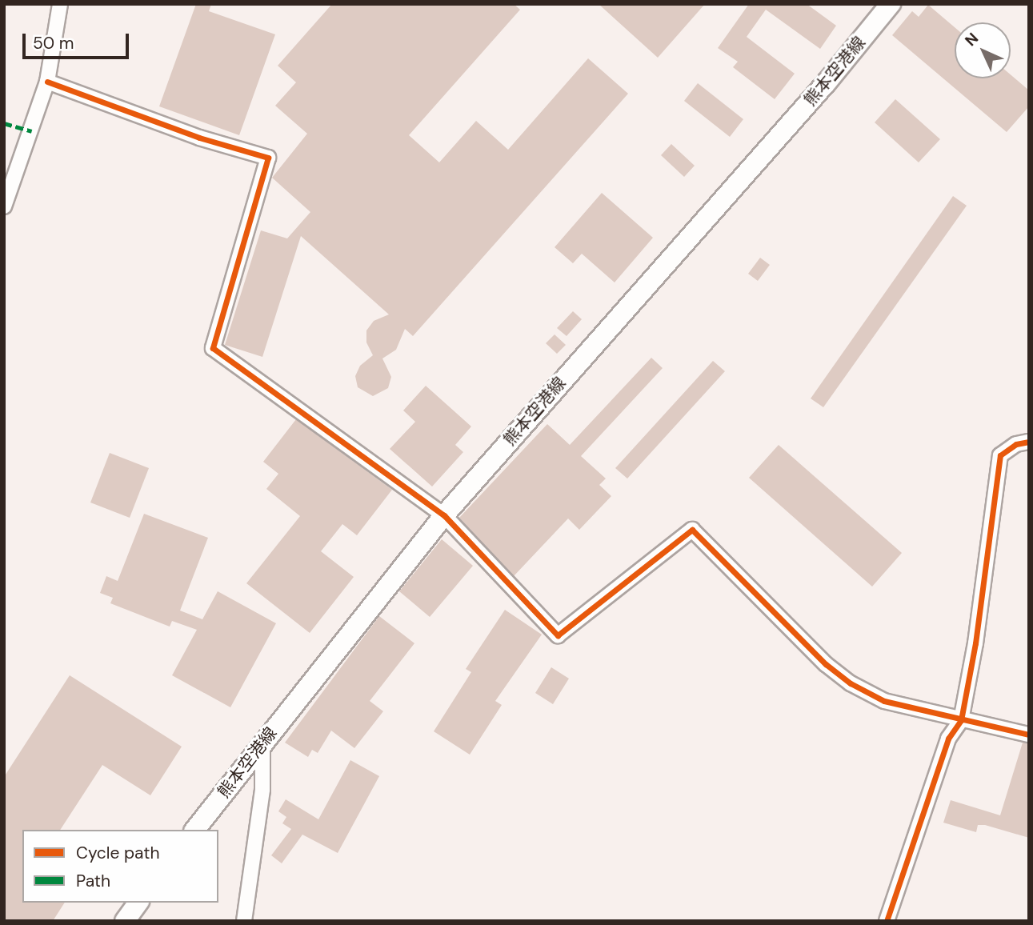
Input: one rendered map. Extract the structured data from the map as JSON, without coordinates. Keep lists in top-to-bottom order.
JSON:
{
  "streets": {
    "main road": ["熊本空港線"]
  },
  "legend": ["Cycle path", "Path"],
  "scale_bar": "50 m",
  "north": "top left"
}
